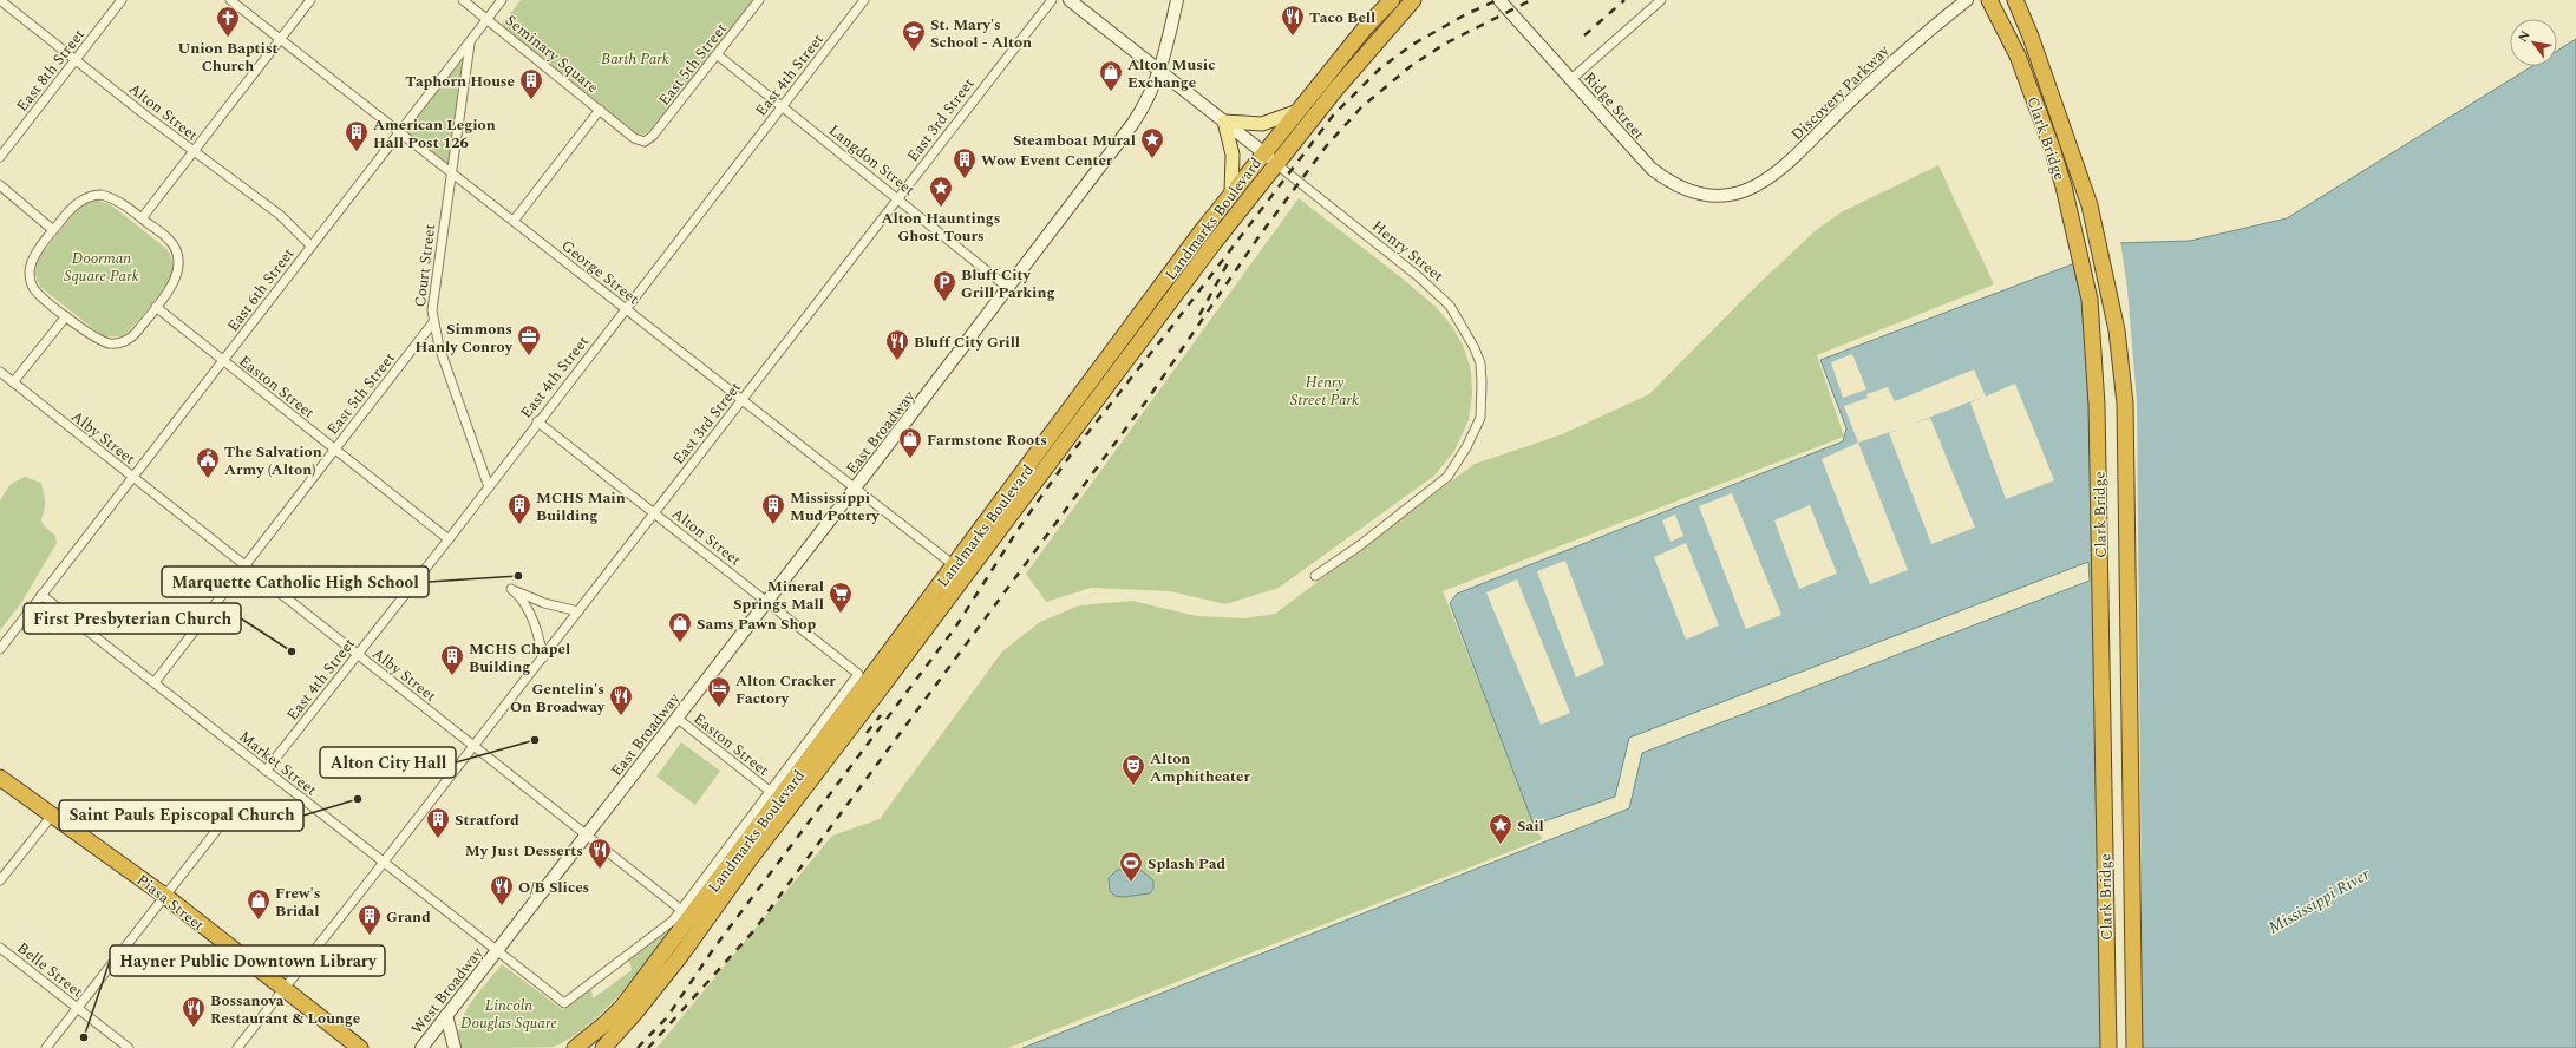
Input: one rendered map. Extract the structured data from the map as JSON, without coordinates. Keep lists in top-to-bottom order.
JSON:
{
  "streets": {
    "highway": ["Clark Bridge", "Landmarks Boulevard", "Piasa Street"],
    "street": [
      "Seminary Square",
      "East 5th Street",
      "East 8th Street",
      "East 4th Street",
      "Discovery Parkway",
      "Ridge Street",
      "Alton Street",
      "East 3rd Street",
      "Langdon Street",
      "Henry Street",
      "Court Street",
      "George Street",
      "East 6th Street",
      "Easton Street",
      "East Broadway",
      "Alby Street",
      "Market Street",
      "Belle Street",
      "West Broadway"
    ]
  },
  "crossings": [
    ["Seminary Square", "East 5th Street"],
    ["Seminary Square", "East 6th Street"],
    ["East 5th Street", "Langdon Street"],
    ["East 5th Street", "Court Street"],
    ["East 5th Street", "Easton Street"],
    ["East 5th Street", "Alby Street"],
    ["East 5th Street", "Market Street"],
    ["East 8th Street", "Alton Street"],
    ["East 4th Street", "Alton Street"],
    ["East 4th Street", "Langdon Street"],
    ["East 4th Street", "Court Street"],
    ["East 4th Street", "George Street"],
    ["East 4th Street", "Easton Street"],
    ["East 4th Street", "Alby Street"],
    ["East 4th Street", "Market Street"],
    ["Discovery Parkway", "Ridge Street"],
    ["Alton Street", "East 3rd Street"],
    ["Alton Street", "East 6th Street"],
    ["Alton Street", "Easton Street"],
    ["Alton Street", "East Broadway"],
    ["East 3rd Street", "Langdon Street"],
    ["East 3rd Street", "George Street"],
    ["East 3rd Street", "Alby Street"],
    ["East 3rd Street", "Market Street"],
    ["East 3rd Street", "Piasa Street"],
    ["Langdon Street", "East Broadway"],
    ["Landmarks Boulevard", "Henry Street"],
    ["Landmarks Boulevard", "George Street"],
    ["Henry Street", "East Broadway"],
    ["Court Street", "George Street"],
    ["Court Street", "East 6th Street"],
    ["George Street", "East 6th Street"],
    ["George Street", "East Broadway"],
    ["East 6th Street", "Easton Street"],
    ["East 6th Street", "Alby Street"],
    ["East 6th Street", "Market Street"],
    ["Easton Street", "East Broadway"],
    ["East Broadway", "Alby Street"],
    ["East Broadway", "Market Street"],
    ["East Broadway", "West Broadway"],
    ["Alby Street", "Market Street"],
    ["Market Street", "West Broadway"]
  ],
  "water": ["Mississippi River"],
  "parks": [
    "Barth Park",
    "Doorman Square Park",
    "Henry Street Park",
    "Lincoln Douglas Square"
  ],
  "places": {
    "restaurant": [
      "Taco Bell",
      "Bluff City Grill",
      "Gentelin's On Broadway",
      "My Just Desserts",
      "O/B Slices",
      "Bossanova Restaurant & Lounge"
    ],
    "church": ["Union Baptist Church"],
    "school or university": ["St. Mary's School - Alton"],
    "shop": [
      "Alton Music Exchange",
      "Farmstone Roots",
      "Sams Pawn Shop",
      "Frew's Bridal"
    ],
    "building": [
      "Taphorn House",
      "American Legion Hall Post 126",
      "Wow Event Center",
      "MCHS Main Building",
      "Mississippi Mud Pottery",
      "MCHS Chapel Building",
      "Stratford",
      "Grand"
    ],
    "place": ["Steamboat Mural", "Alton Hauntings Ghost Tours", "Sail"],
    "parking": ["Bluff City Grill Parking"],
    "office": ["Simmons Hanly Conroy"],
    "public building": ["The Salvation Army (Alton)"],
    "other": [
      "Marquette Catholic High School",
      "First Presbyterian Church",
      "Alton City Hall",
      "Saint Pauls Episcopal Church",
      "Hayner Public Downtown Library"
    ],
    "supermarket": ["Mineral Springs Mall"],
    "hotel": ["Alton Cracker Factory"],
    "theatre": ["Alton Amphitheater"],
    "sports": ["Splash Pad"]
  },
  "north": "top left"
}
